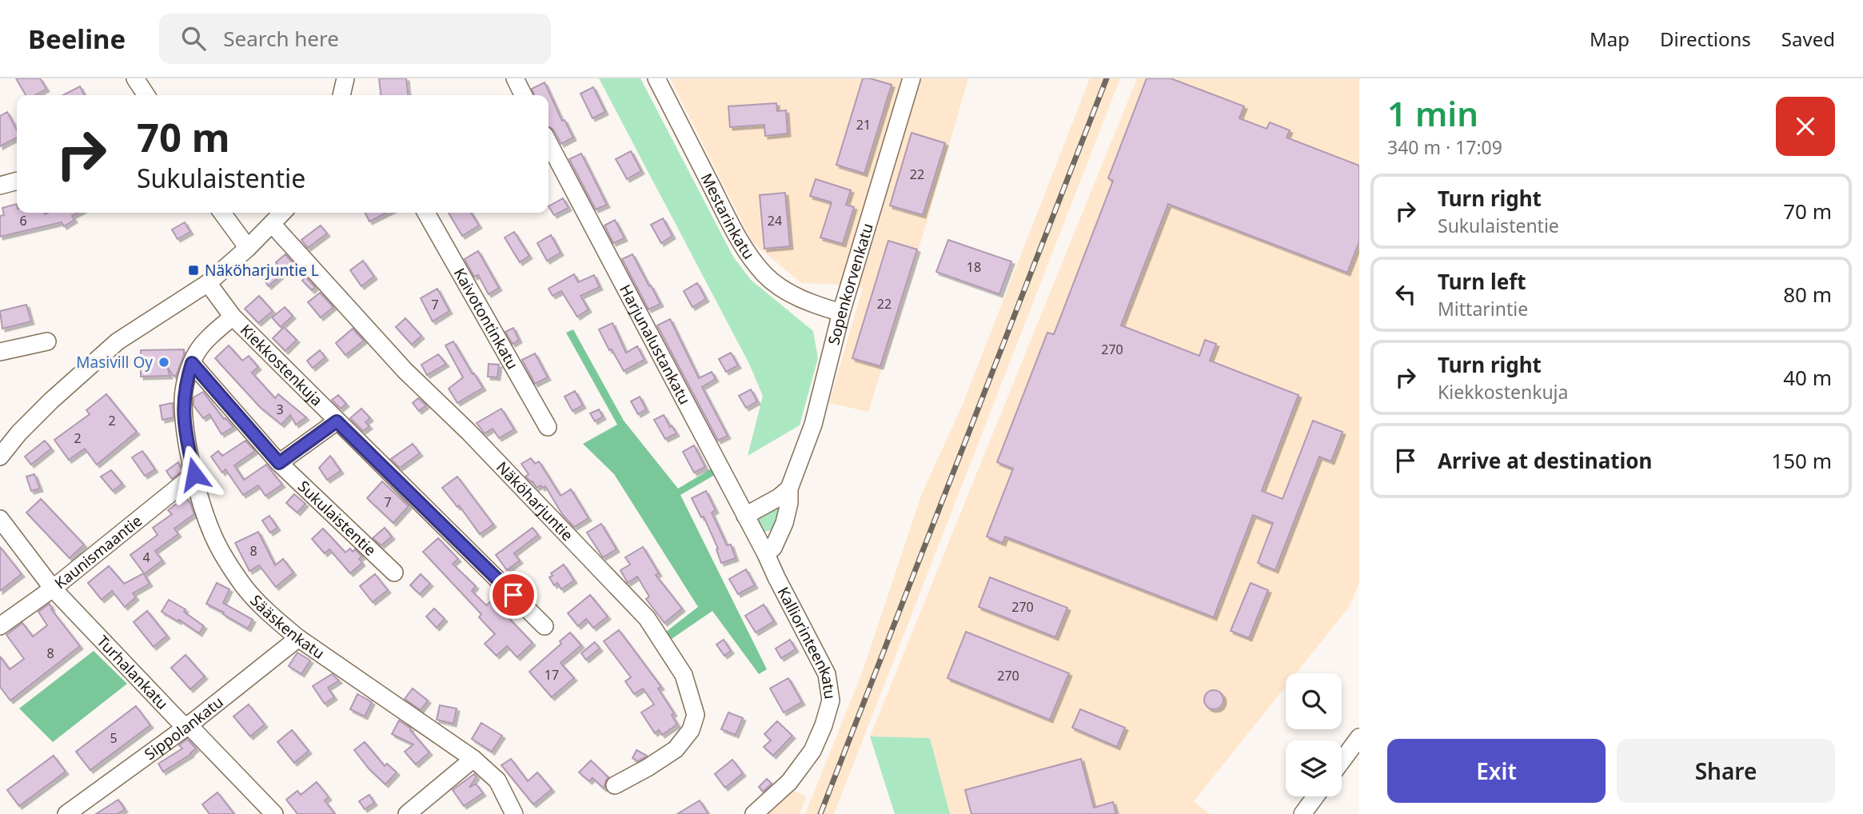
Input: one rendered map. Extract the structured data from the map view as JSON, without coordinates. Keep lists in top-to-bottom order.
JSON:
{
  "streets": {
    "street": [
      "Mestarinkatu",
      "Sopenkorvenkatu",
      "Kaivotontinkatu",
      "Harjunalustankatu",
      "Kiekkostenkuja",
      "Näköharjuntie",
      "Sukulaistentie",
      "Kaunismaantie",
      "Sääskenkatu",
      "Kalliorinteenkatu",
      "Turhalankatu",
      "Sippolankatu"
    ]
  },
  "crossings": [
    ["Mestarinkatu", "Sopenkorvenkatu"],
    ["Harjunalustankatu", "Kalliorinteenkatu"],
    ["Kiekkostenkuja", "Sukulaistentie"],
    ["Kiekkostenkuja", "Sääskenkatu"],
    ["Sukulaistentie", "Sääskenkatu"],
    ["Kaunismaantie", "Sääskenkatu"],
    ["Kaunismaantie", "Turhalankatu"],
    ["Sääskenkatu", "Sippolankatu"],
    ["Turhalankatu", "Sippolankatu"]
  ],
  "places": {
    "transit": ["Näköharjuntie L"],
    "other": ["Masivill Oy"]
  },
  "house_numbers": [
    "21",
    "22",
    "6",
    "24",
    "18",
    "22",
    "7",
    "270",
    "3",
    "2",
    "2",
    "7",
    "8",
    "4",
    "270",
    "8",
    "17",
    "270",
    "5"
  ],
  "page": {
    "header": "Beeline",
    "search": "Search here",
    "nav": ["Map", "Directions", "Saved"],
    "heading": ["1 min", "340 m · 17:09"],
    "turn": ["70 m", "Sukulaistentie"],
    "list": [
      {
        "name": "Turn right",
        "note": "Sukulaistentie",
        "value": "70 m"
      },
      {
        "name": "Turn left",
        "note": "Mittarintie",
        "value": "80 m"
      },
      {
        "name": "Turn right",
        "note": "Kiekkostenkuja",
        "value": "40 m"
      },
      {
        "name": "Arrive at destination",
        "value": "150 m"
      }
    ],
    "buttons": ["Exit", "Share"]
  }
}
